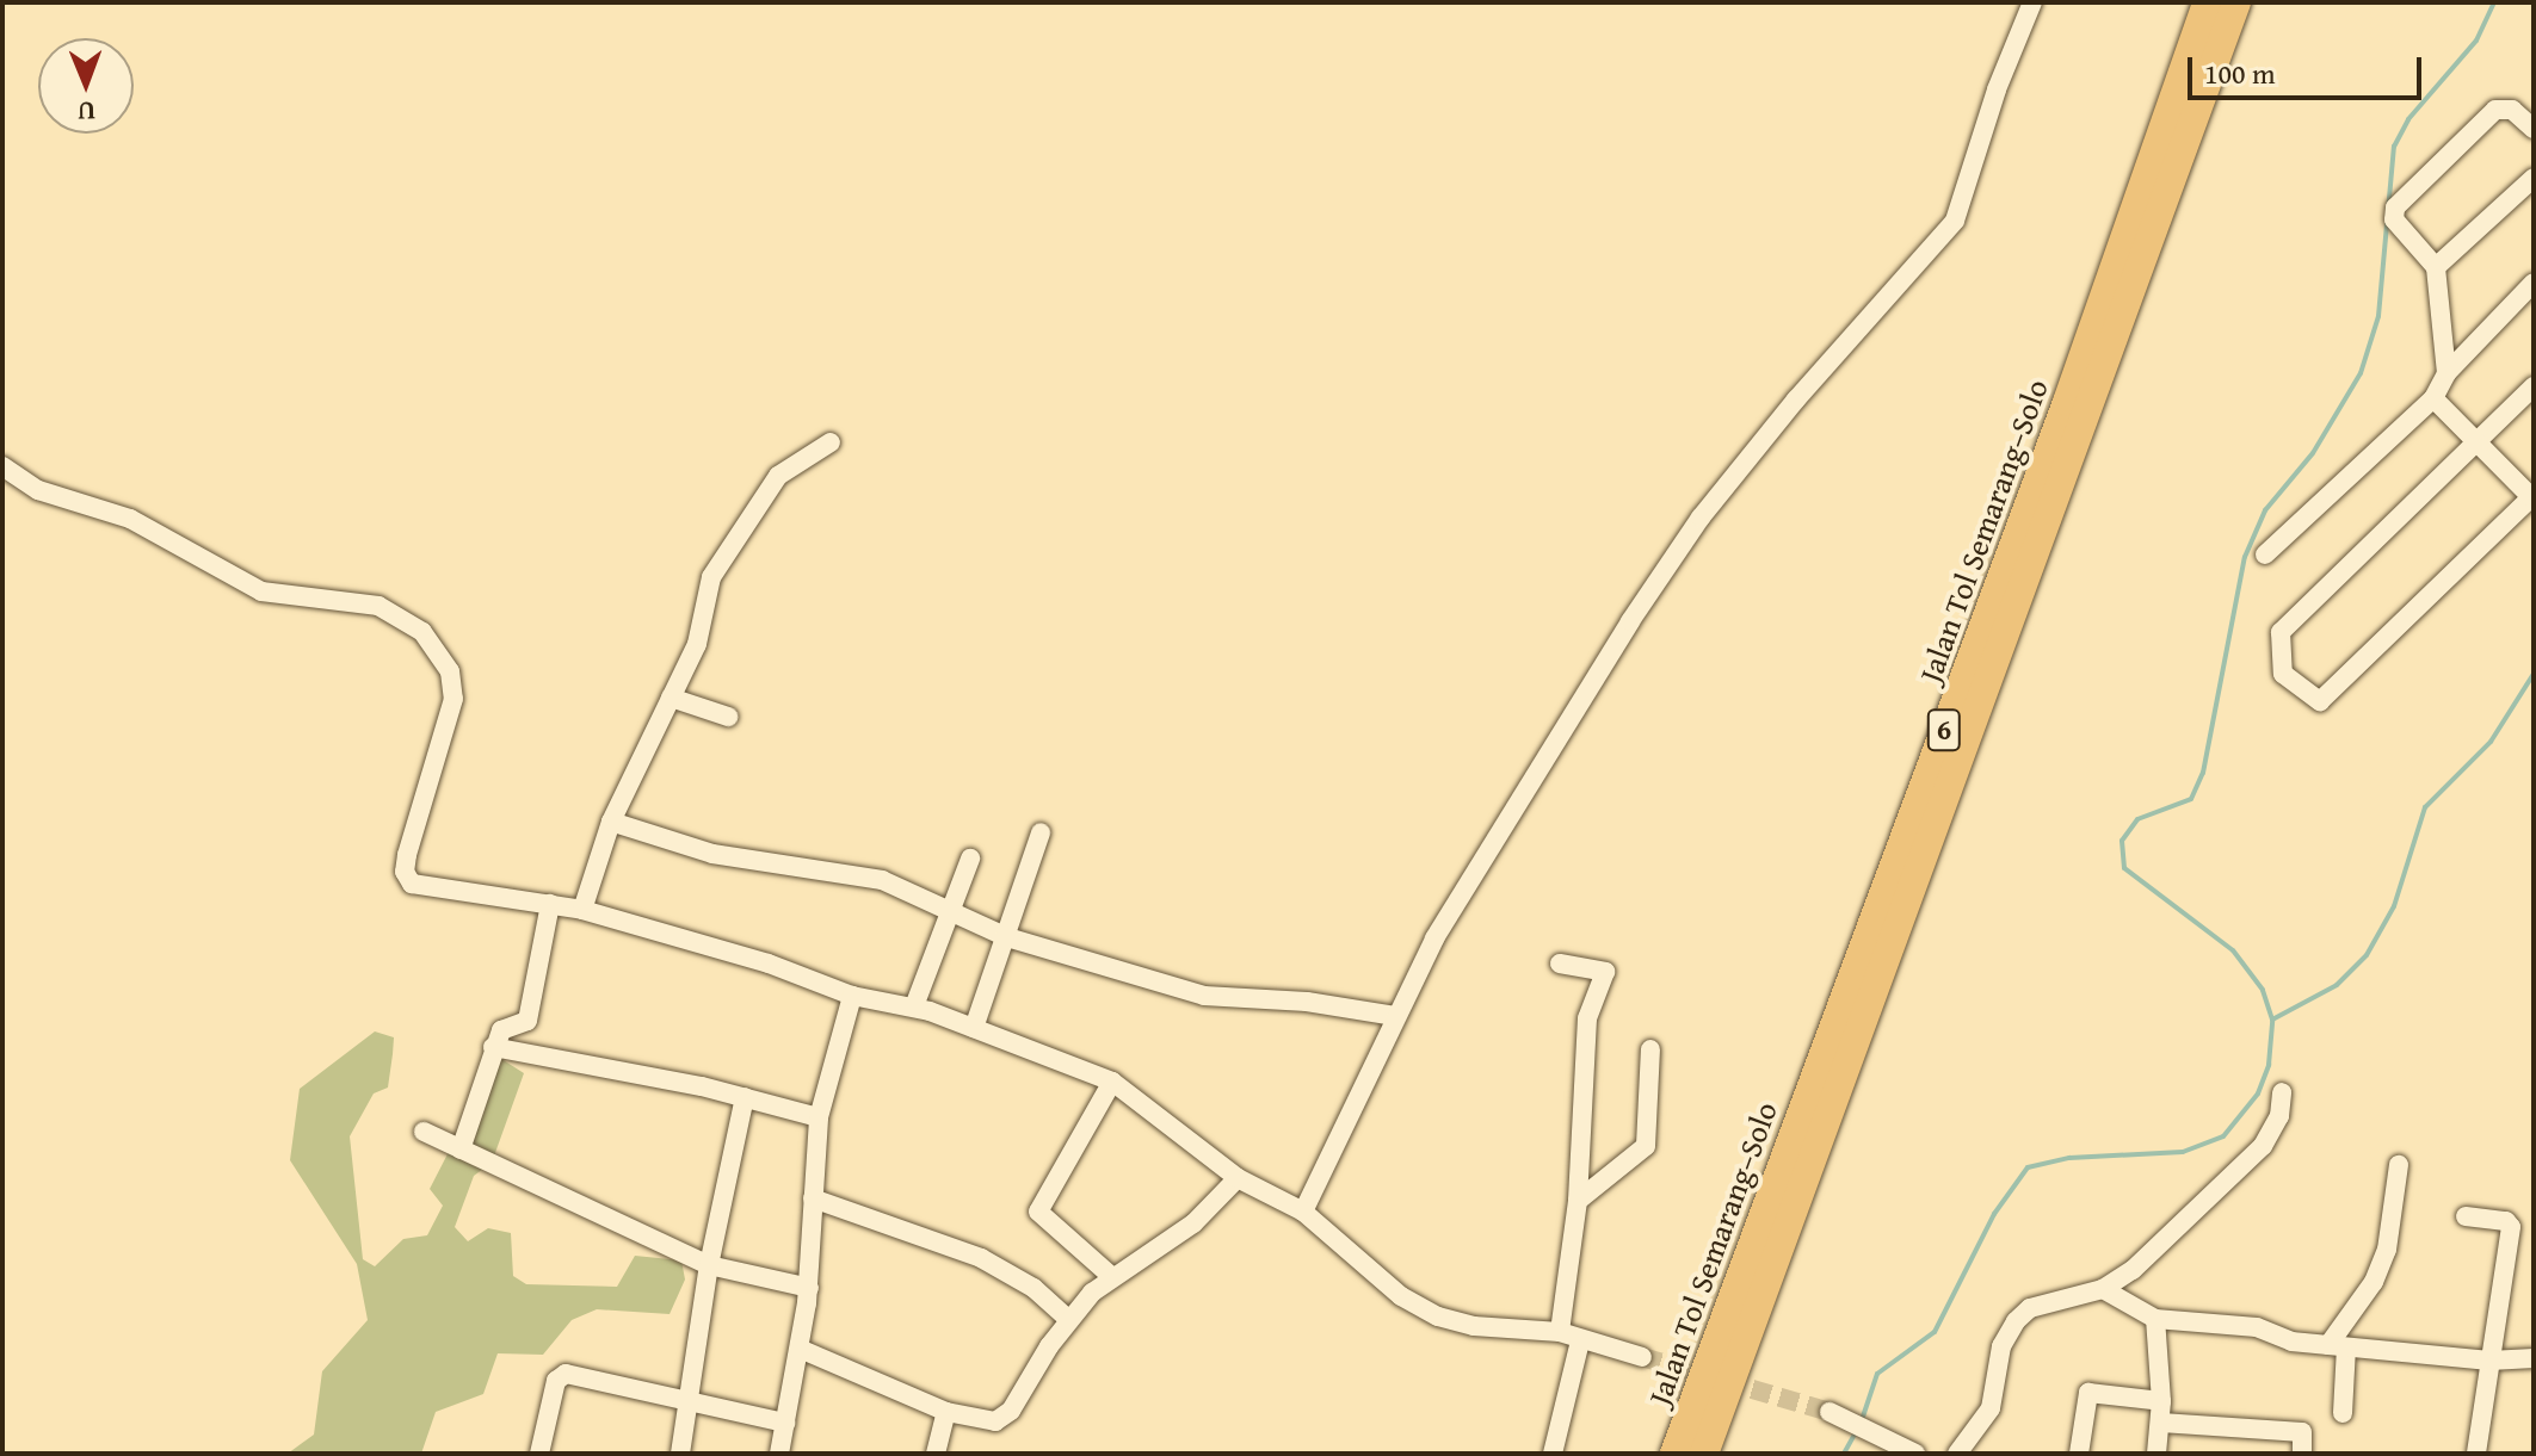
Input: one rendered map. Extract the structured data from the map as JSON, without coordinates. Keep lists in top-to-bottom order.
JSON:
{
  "streets": {
    "highway": ["Jalan Tol Semarang–Solo", "6"]
  },
  "scale_bar": "100 m",
  "north": "bottom"
}
